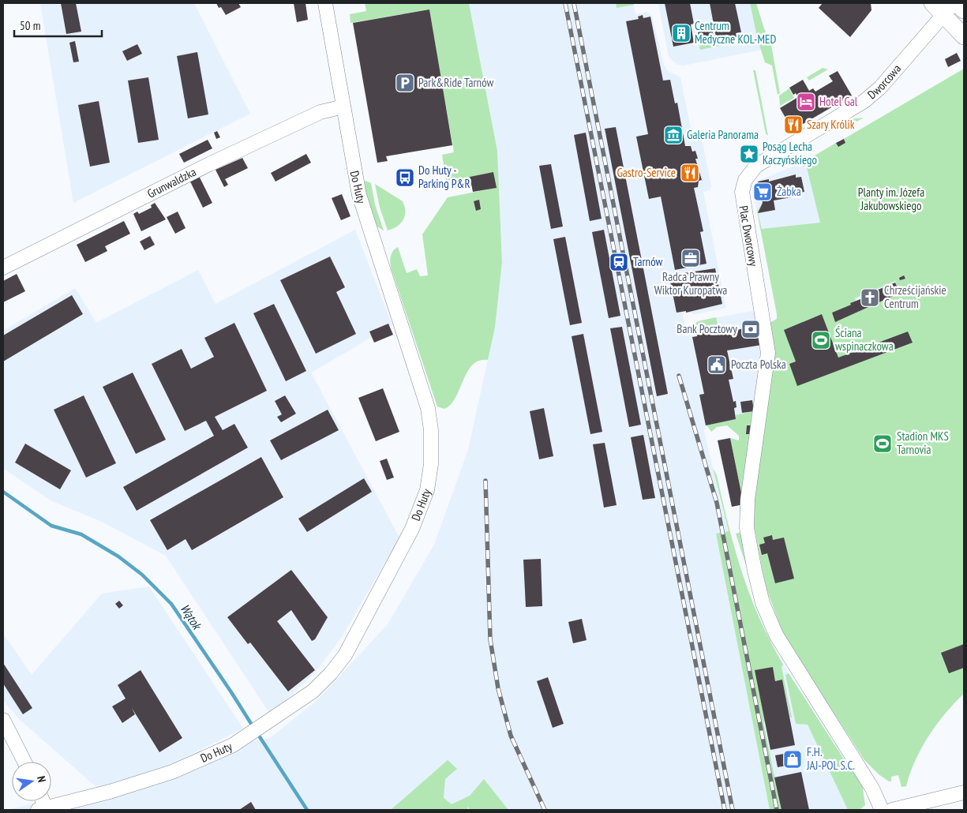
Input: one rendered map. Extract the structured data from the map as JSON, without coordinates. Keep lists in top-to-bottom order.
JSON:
{
  "streets": {
    "street": [
      "Dworcowa",
      "Grunwaldzka",
      "Do Huty",
      "Plac Dworcowy"
    ]
  },
  "crossings": [
    ["Dworcowa", "Plac Dworcowy"],
    ["Grunwaldzka", "Do Huty"]
  ],
  "water": ["Wątok"],
  "parks": ["Planty im. Józefa Jakubowskiego"],
  "places": {
    "building": ["Centrum Medyczne KOL-MED"],
    "parking": ["Park&Ride Tarnów"],
    "hotel": ["Hotel Gal"],
    "restaurant": ["Szary Królik", "Gastro-Service"],
    "museum": ["Galeria Panorama"],
    "place": ["Posąg Lecha Kaczyńskiego"],
    "bus stop": ["Do Huty - Parking P&R"],
    "supermarket": ["Żabka"],
    "office": ["Radca Prawny Wiktor Kuropatwa"],
    "station": ["Tarnów"],
    "church": ["Chrześcijańskie Centrum"],
    "bank": ["Bank Pocztowy"],
    "sports": ["Ściana wspinaczkowa", "Stadion MKS Tarnovia"],
    "public building": ["Poczta Polska"],
    "shop": ["F.H. JAJ-POL S.C."]
  },
  "scale_bar": "50 m",
  "north": "right"
}
